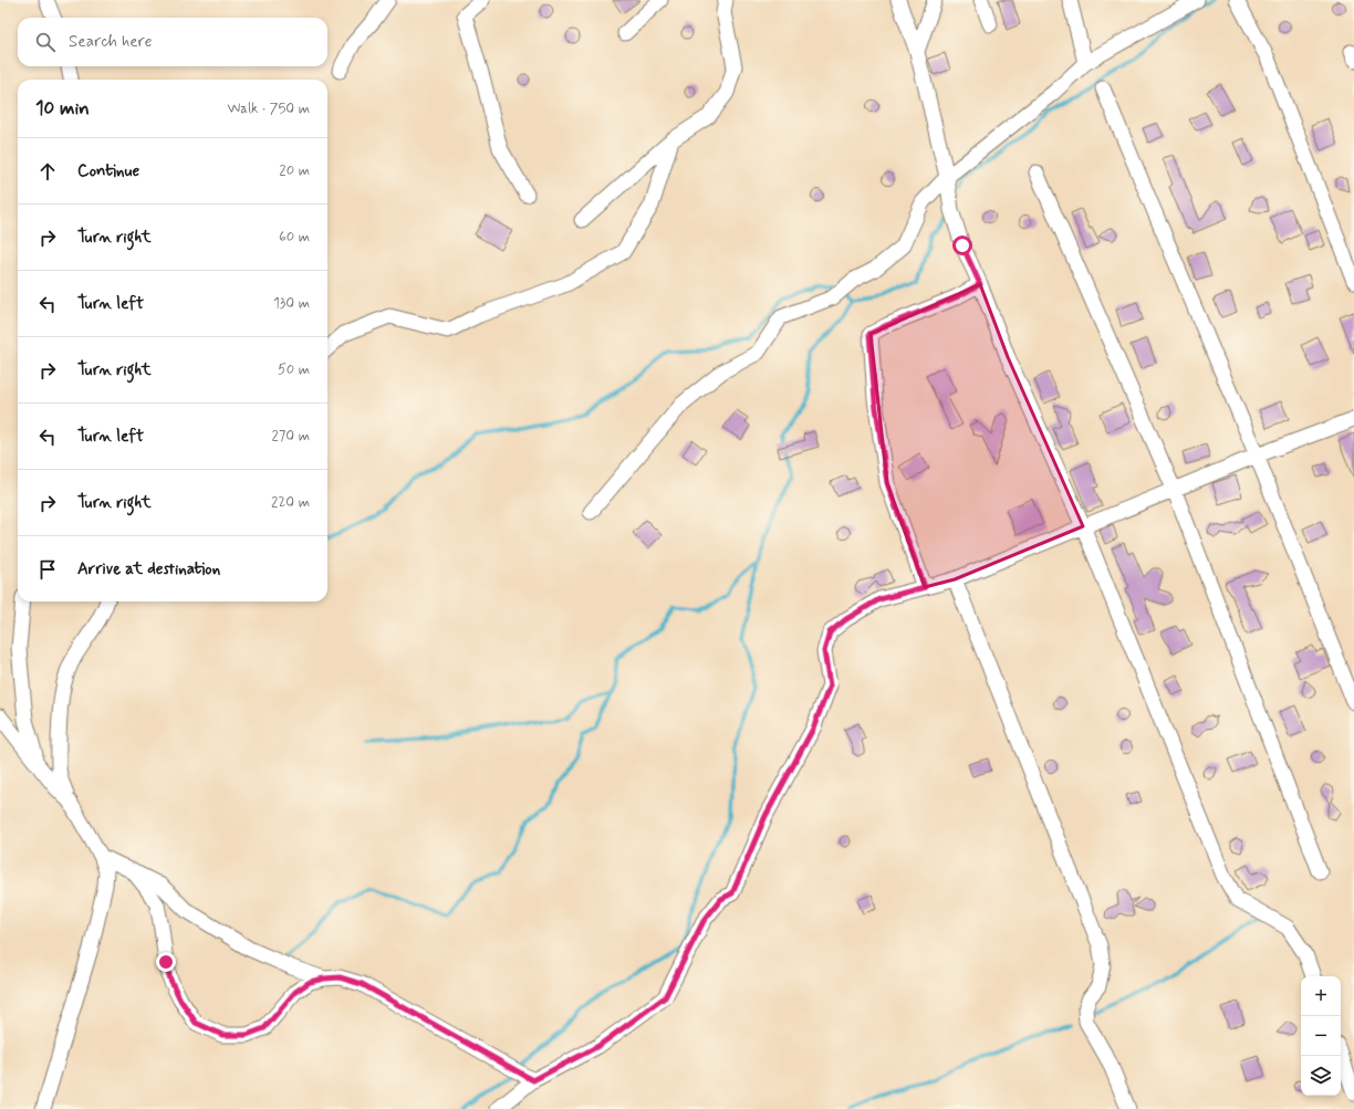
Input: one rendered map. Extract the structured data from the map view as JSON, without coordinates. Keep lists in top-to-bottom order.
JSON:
{
  "page": {
    "search": "Search here",
    "heading": ["10 min", "Walk · 750 m"],
    "list": [
      ["Continue", "20 m"],
      ["Turn right", "60 m"],
      ["Turn left", "130 m"],
      ["Turn right", "50 m"],
      ["Turn left", "270 m"],
      ["Turn right", "220 m"],
      "Arrive at destination"
    ],
    "map_buttons": ["+", "−"]
  }
}
